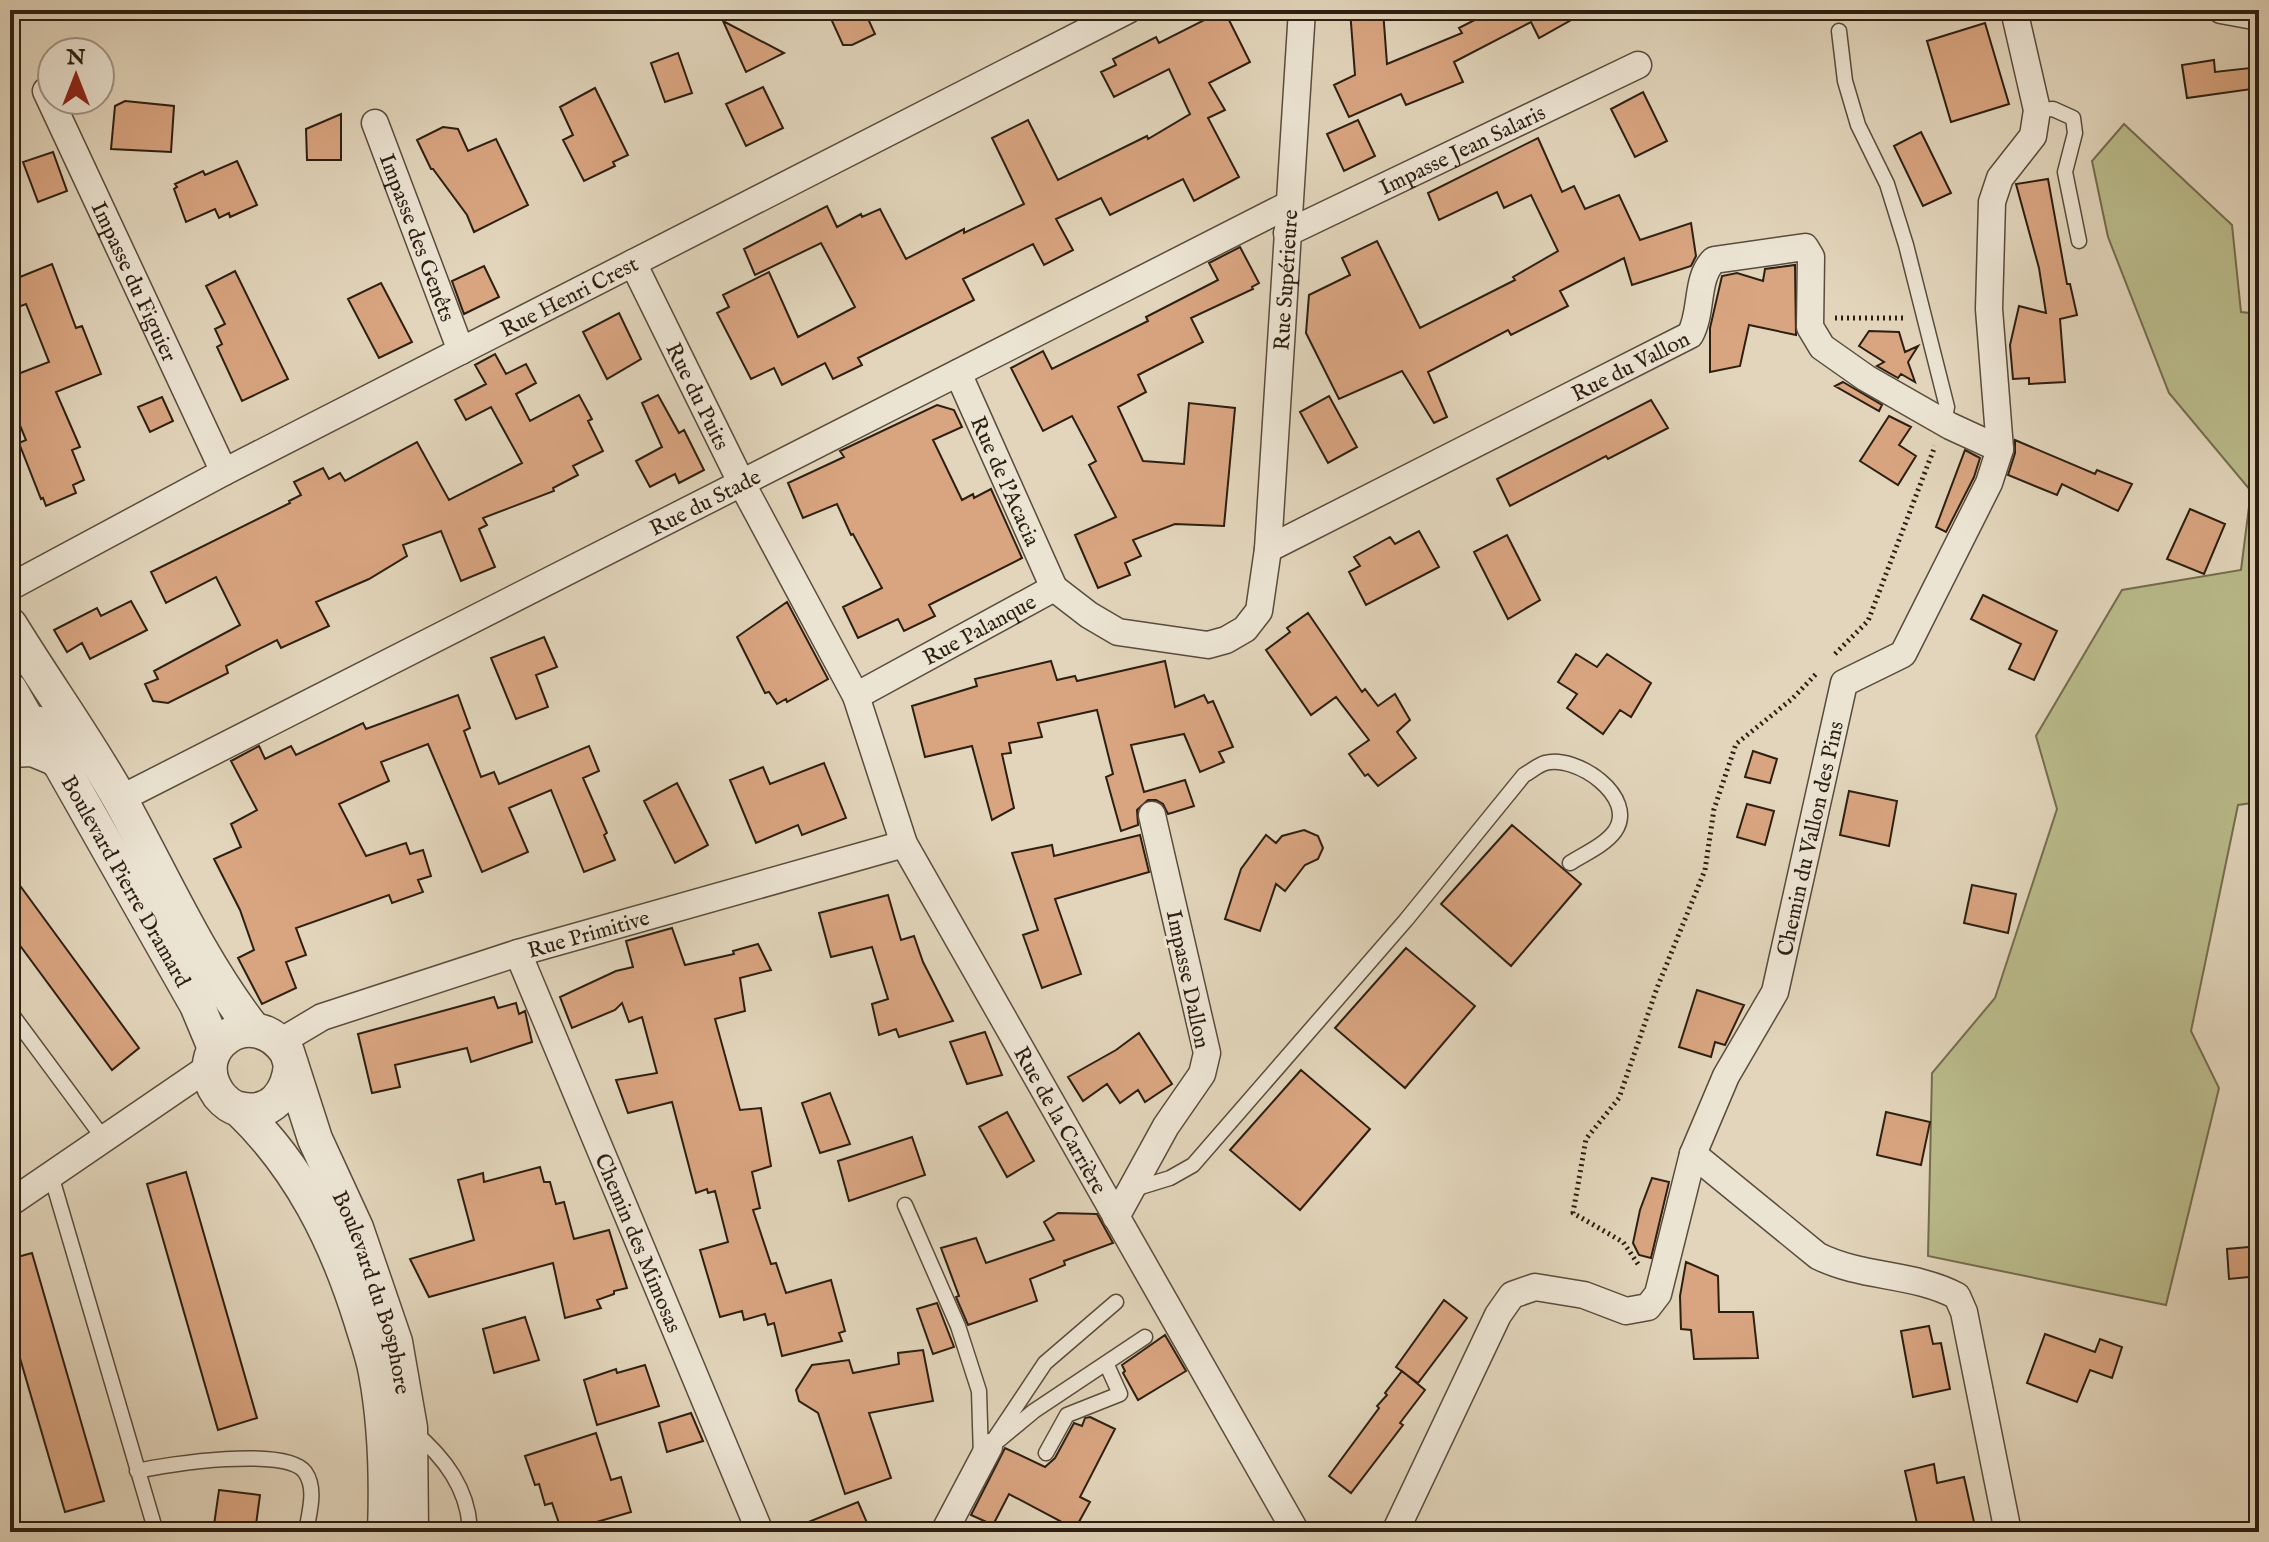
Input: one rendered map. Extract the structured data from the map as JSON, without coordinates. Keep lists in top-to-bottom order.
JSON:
{
  "streets": {
    "street": [
      "Impasse Jean Salaris",
      "Impasse des Genêts",
      "Rue Supérieure",
      "Impasse du Figuier",
      "Rue Henri Crest",
      "Rue du Vallon",
      "Rue du Puits",
      "Rue de l'Acacia",
      "Rue du Stade",
      "Rue Palanque",
      "Chemin du Vallon des Pins",
      "Boulevard Pierre Dramard",
      "Rue Primitive",
      "Impasse Dallon",
      "Rue de la Carrière",
      "Chemin des Mimosas",
      "Boulevard du Bosphore"
    ]
  },
  "crossings": [
    ["Impasse Jean Salaris", "Rue Supérieure"],
    ["Impasse des Genêts", "Rue Henri Crest"],
    ["Rue Supérieure", "Rue du Vallon"],
    ["Rue Supérieure", "Rue du Stade"],
    ["Rue Supérieure", "Rue Palanque"],
    ["Impasse du Figuier", "Rue Henri Crest"],
    ["Rue Henri Crest", "Rue du Puits"],
    ["Rue du Vallon", "Rue Palanque"],
    ["Rue du Vallon", "Chemin du Vallon des Pins"],
    ["Rue du Puits", "Rue du Stade"],
    ["Rue du Puits", "Rue Palanque"],
    ["Rue du Puits", "Rue de la Carrière"],
    ["Rue de l'Acacia", "Rue du Stade"],
    ["Rue de l'Acacia", "Rue Palanque"],
    ["Rue du Stade", "Boulevard Pierre Dramard"],
    ["Rue Palanque", "Rue de la Carrière"],
    ["Boulevard Pierre Dramard", "Rue Primitive"],
    ["Boulevard Pierre Dramard", "Boulevard du Bosphore"],
    ["Rue Primitive", "Rue de la Carrière"],
    ["Rue Primitive", "Chemin des Mimosas"],
    ["Rue Primitive", "Boulevard du Bosphore"],
    ["Impasse Dallon", "Rue de la Carrière"]
  ],
  "north": "top"
}
